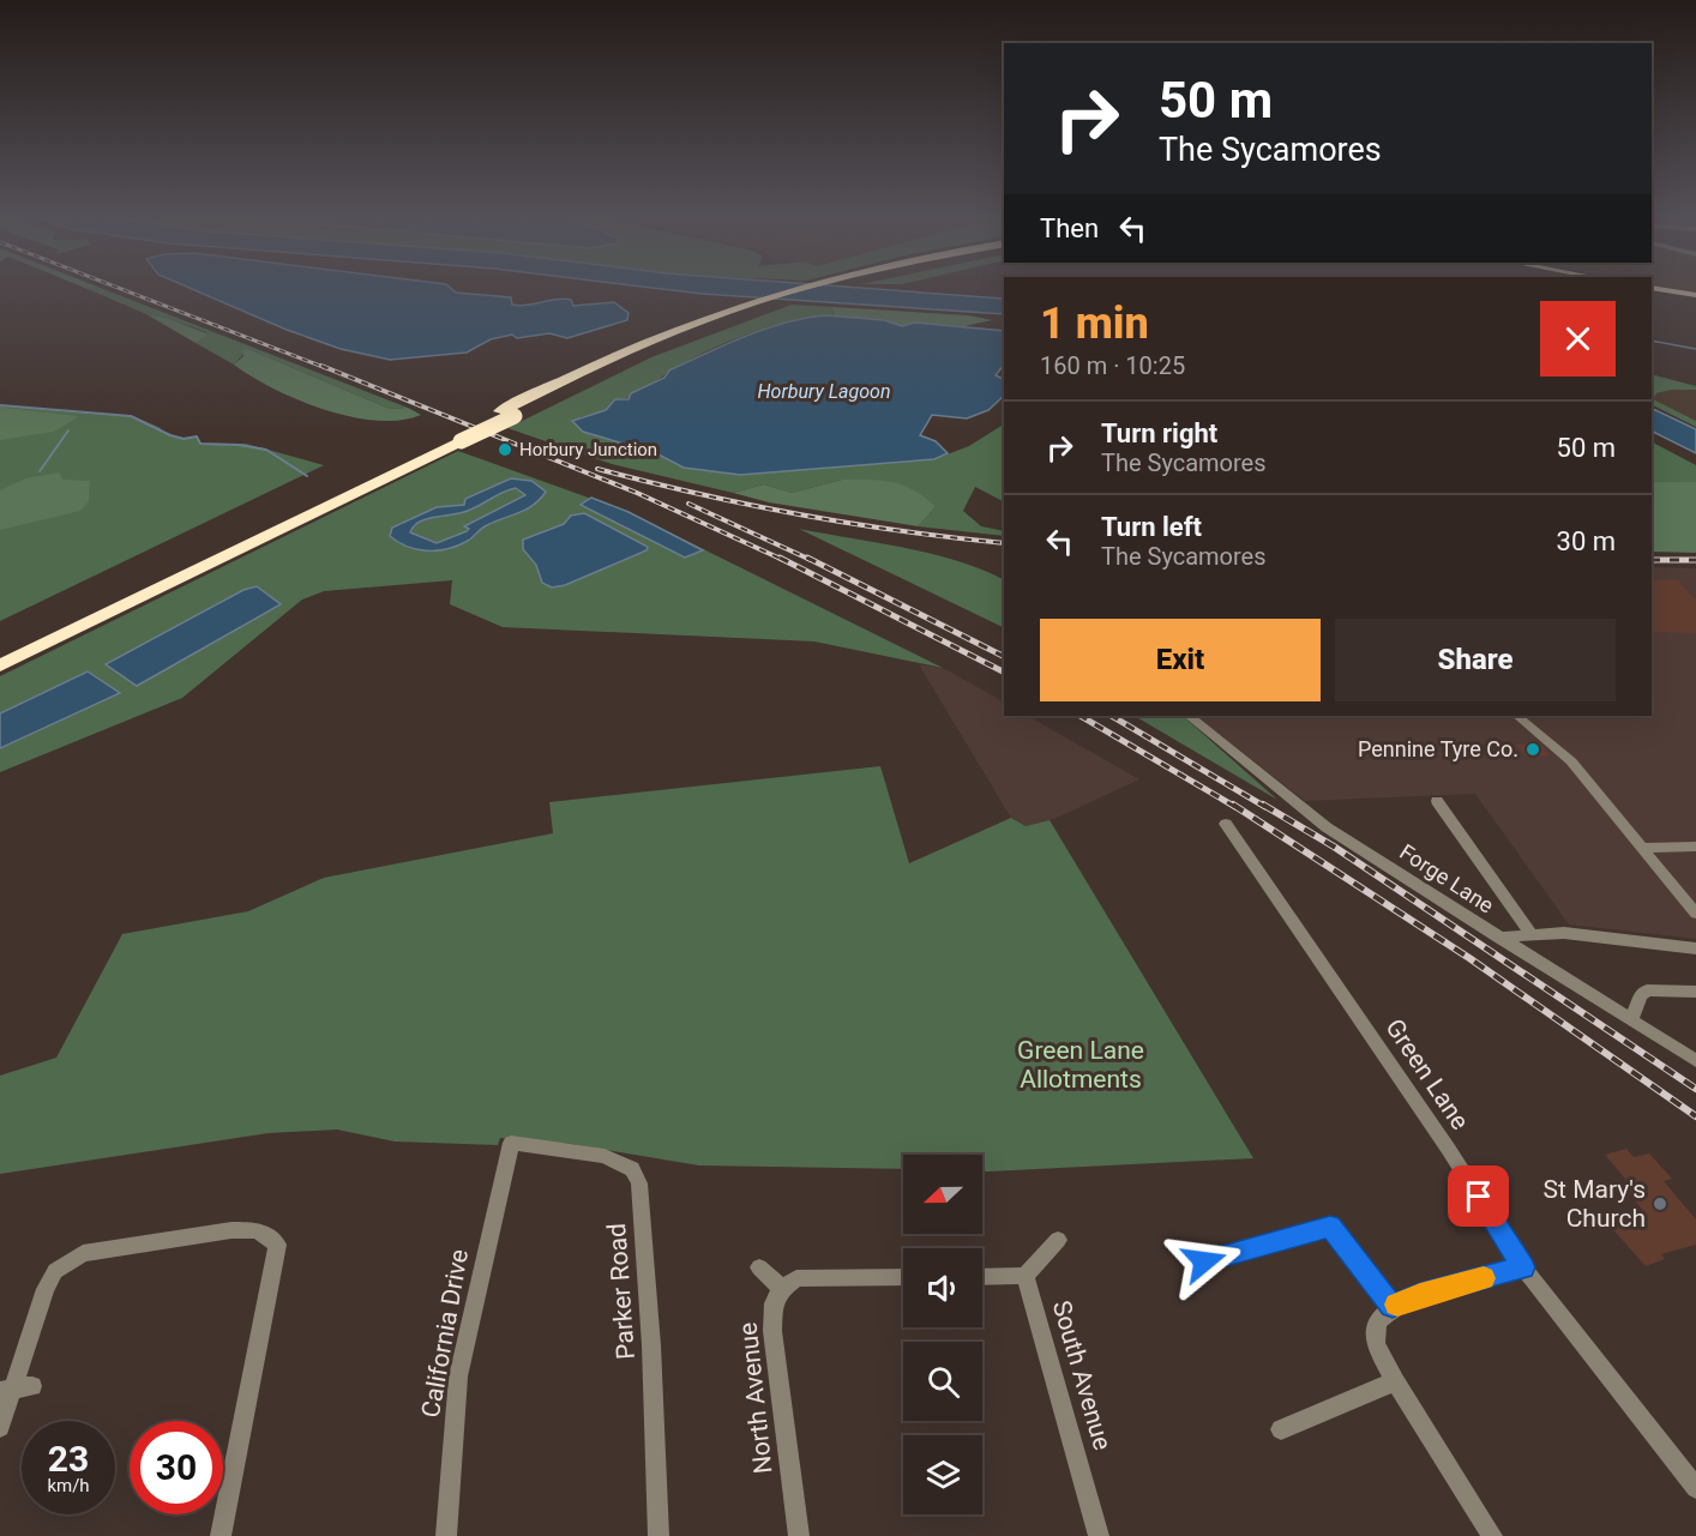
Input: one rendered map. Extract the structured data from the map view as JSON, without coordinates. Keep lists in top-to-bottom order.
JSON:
{
  "streets": {
    "street": [
      "Forge Lane",
      "Green Lane",
      "Parker Road",
      "California Drive",
      "South Avenue",
      "North Avenue"
    ]
  },
  "crossings": [
    ["Parker Road", "California Drive"]
  ],
  "water": ["Horbury Lagoon"],
  "parks": ["Green Lane Allotments"],
  "places": ["Horbury Junction", "Pennine Tyre Co.", "St Mary's Church"],
  "north": "left",
  "page": {
    "turn": ["50 m", "The Sycamores"],
    "then": "Then",
    "heading": ["1 min", "160 m · 10:25"],
    "list": [
      {
        "name": "Turn right",
        "note": "The Sycamores",
        "value": "50 m"
      },
      {
        "name": "Turn left",
        "note": "The Sycamores",
        "value": "30 m"
      }
    ],
    "buttons": ["Exit", "Share"],
    "speed": "23 km/h",
    "limit": "30"
  }
}
